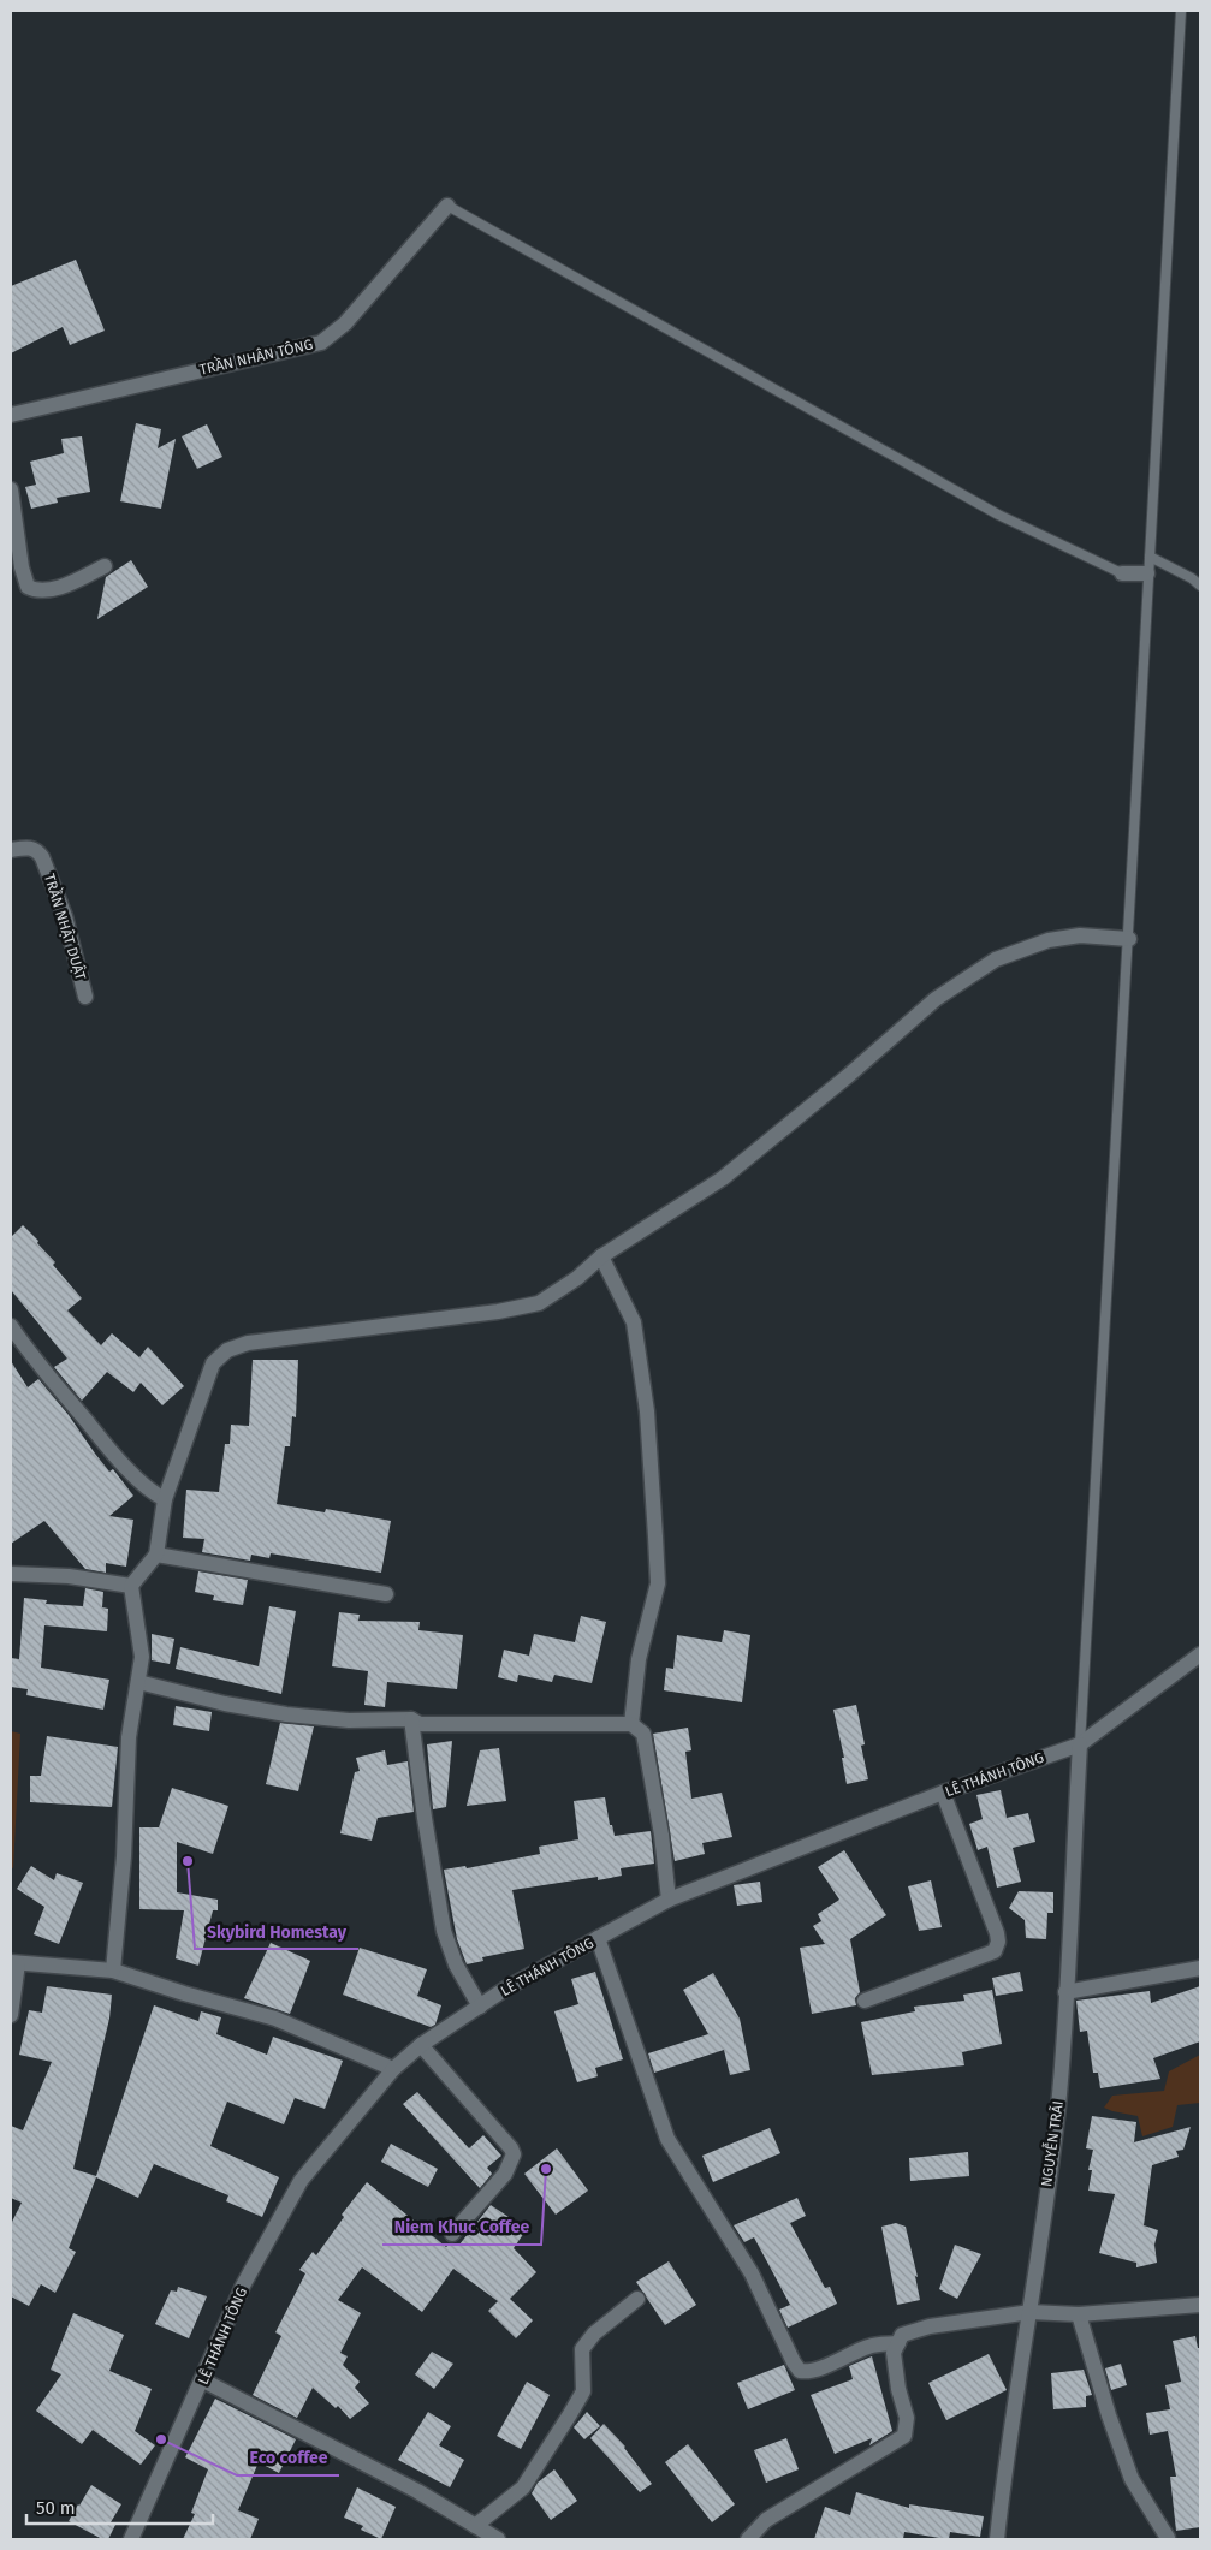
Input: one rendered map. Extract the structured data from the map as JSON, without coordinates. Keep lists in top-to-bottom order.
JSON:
{
  "streets": {
    "street": [
      "TRẦN NHÂN TÔNG",
      "TRẦN NHẬT DUẬT",
      "LÊ THÁNH TÔNG",
      "NGUYỄN TRÃI"
    ]
  },
  "crossings": [
    ["LÊ THÁNH TÔNG", "NGUYỄN TRÃI"]
  ],
  "places": ["Skybird Homestay", "Niem Khuc Coffee", "Eco coffee"],
  "scale_bar": "50 m"
}
